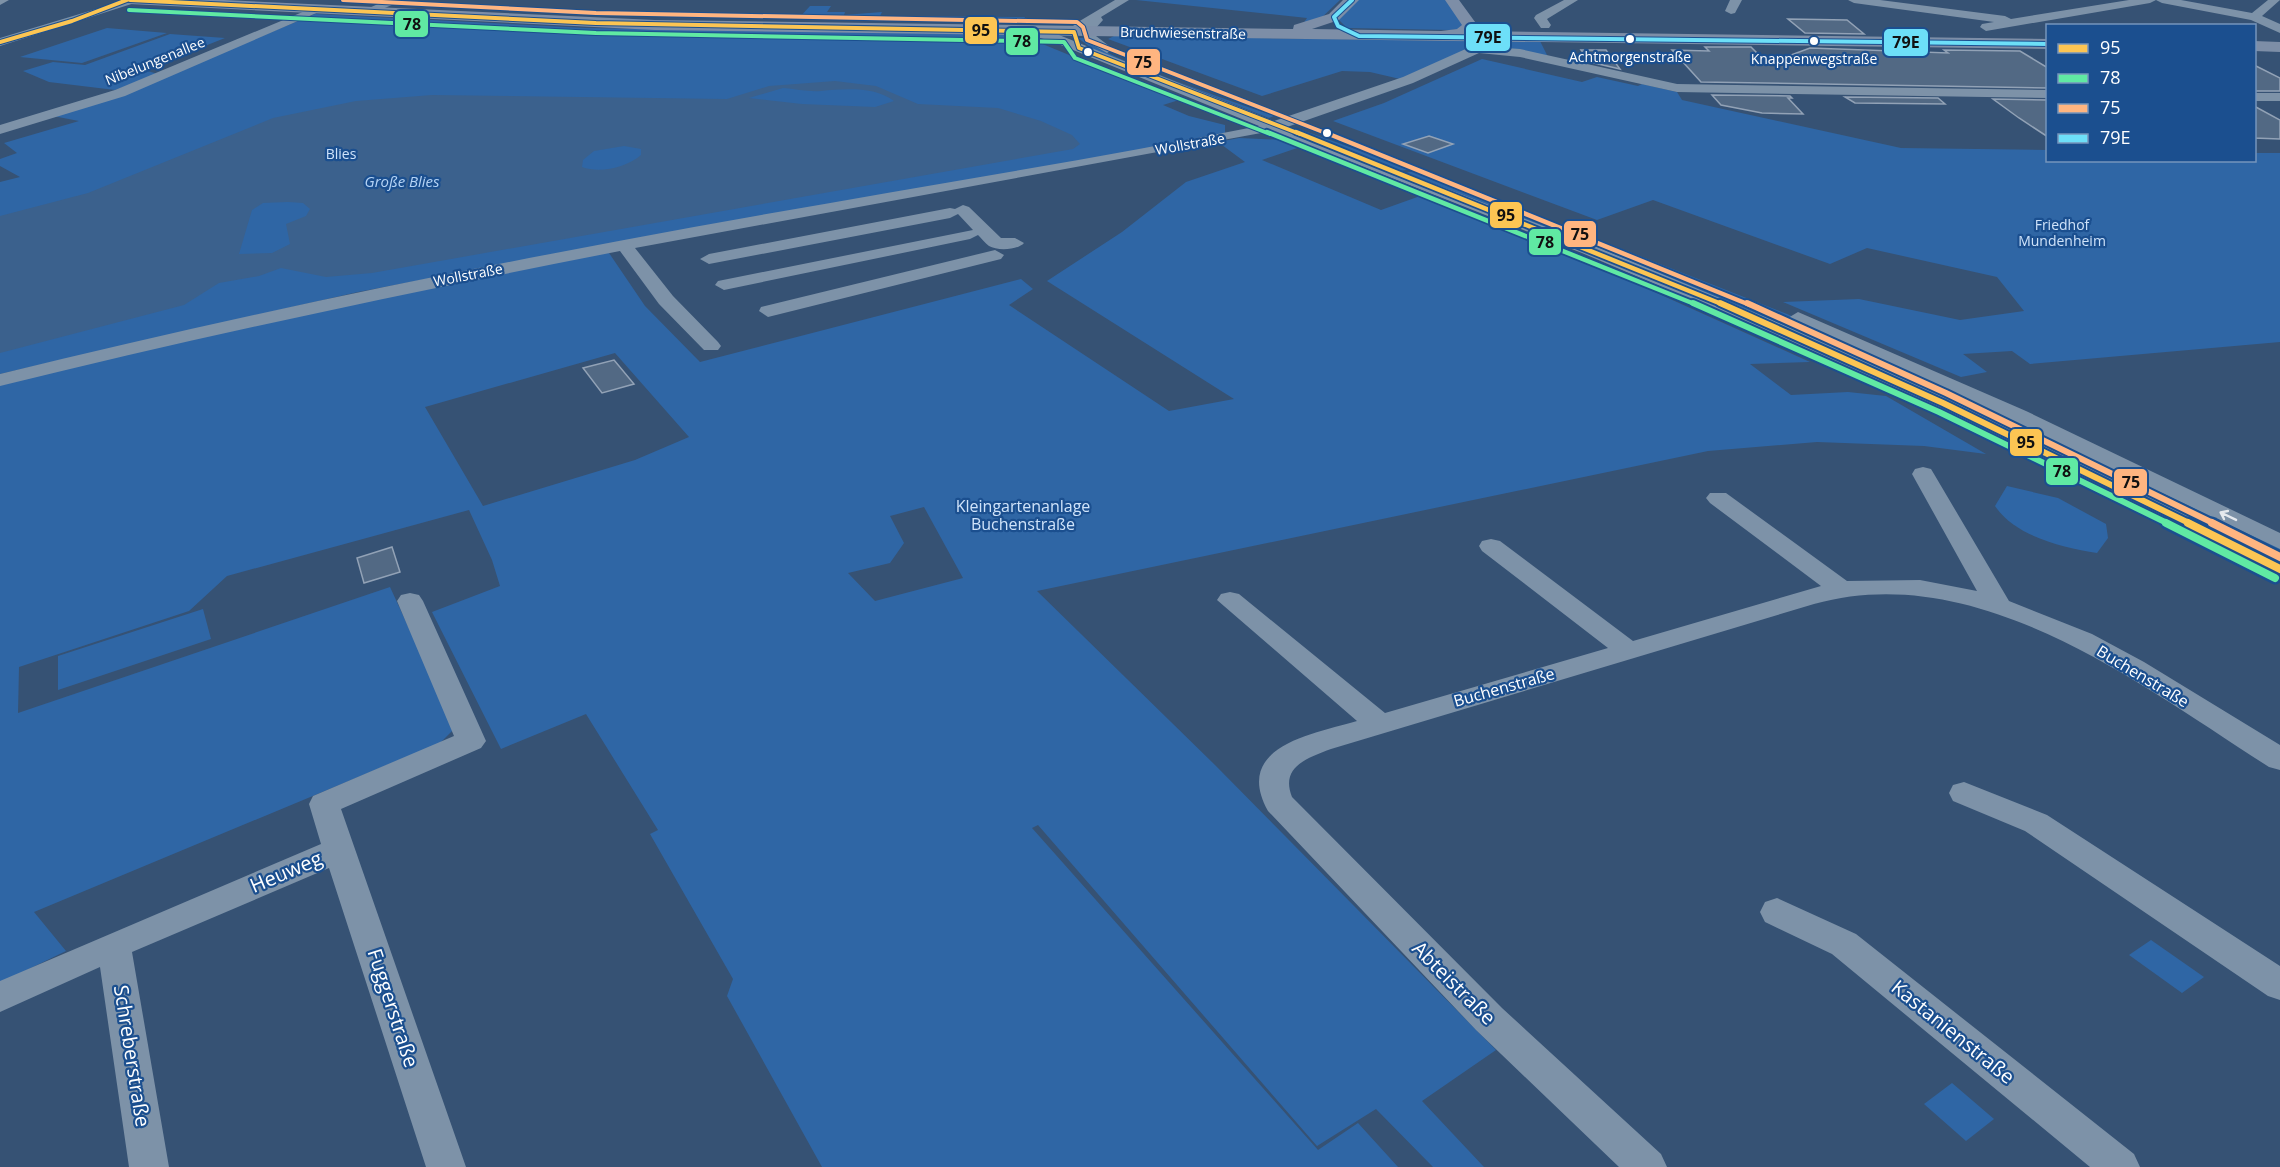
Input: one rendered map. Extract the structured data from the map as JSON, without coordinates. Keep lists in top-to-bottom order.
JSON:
{
  "streets": {
    "main road": ["Bruchwiesenstraße"],
    "street": [
      "Nibelungenallee",
      "Wollstraße",
      "Buchenstraße",
      "Heuweg",
      "Abteistraße",
      "Fuggerstraße",
      "Kastanienstraße",
      "Schreberstraße"
    ]
  },
  "crossings": [
    ["Bruchwiesenstraße", "Nibelungenallee"],
    ["Bruchwiesenstraße", "Wollstraße"],
    ["Buchenstraße", "Abteistraße"],
    ["Heuweg", "Fuggerstraße"],
    ["Heuweg", "Schreberstraße"]
  ],
  "water": ["Große Blies"],
  "parks": ["Blies", "Friedhof Mundenheim", "Kleingartenanlage Buchenstraße"],
  "places": ["Achtmorgenstraße", "Knappenwegstraße"],
  "lines": [
    "transit line 95",
    "transit line 75",
    "transit line 79E",
    "transit line 78"
  ],
  "legend": [
    "95",
    "78",
    "75",
    "79E"
  ]
}
